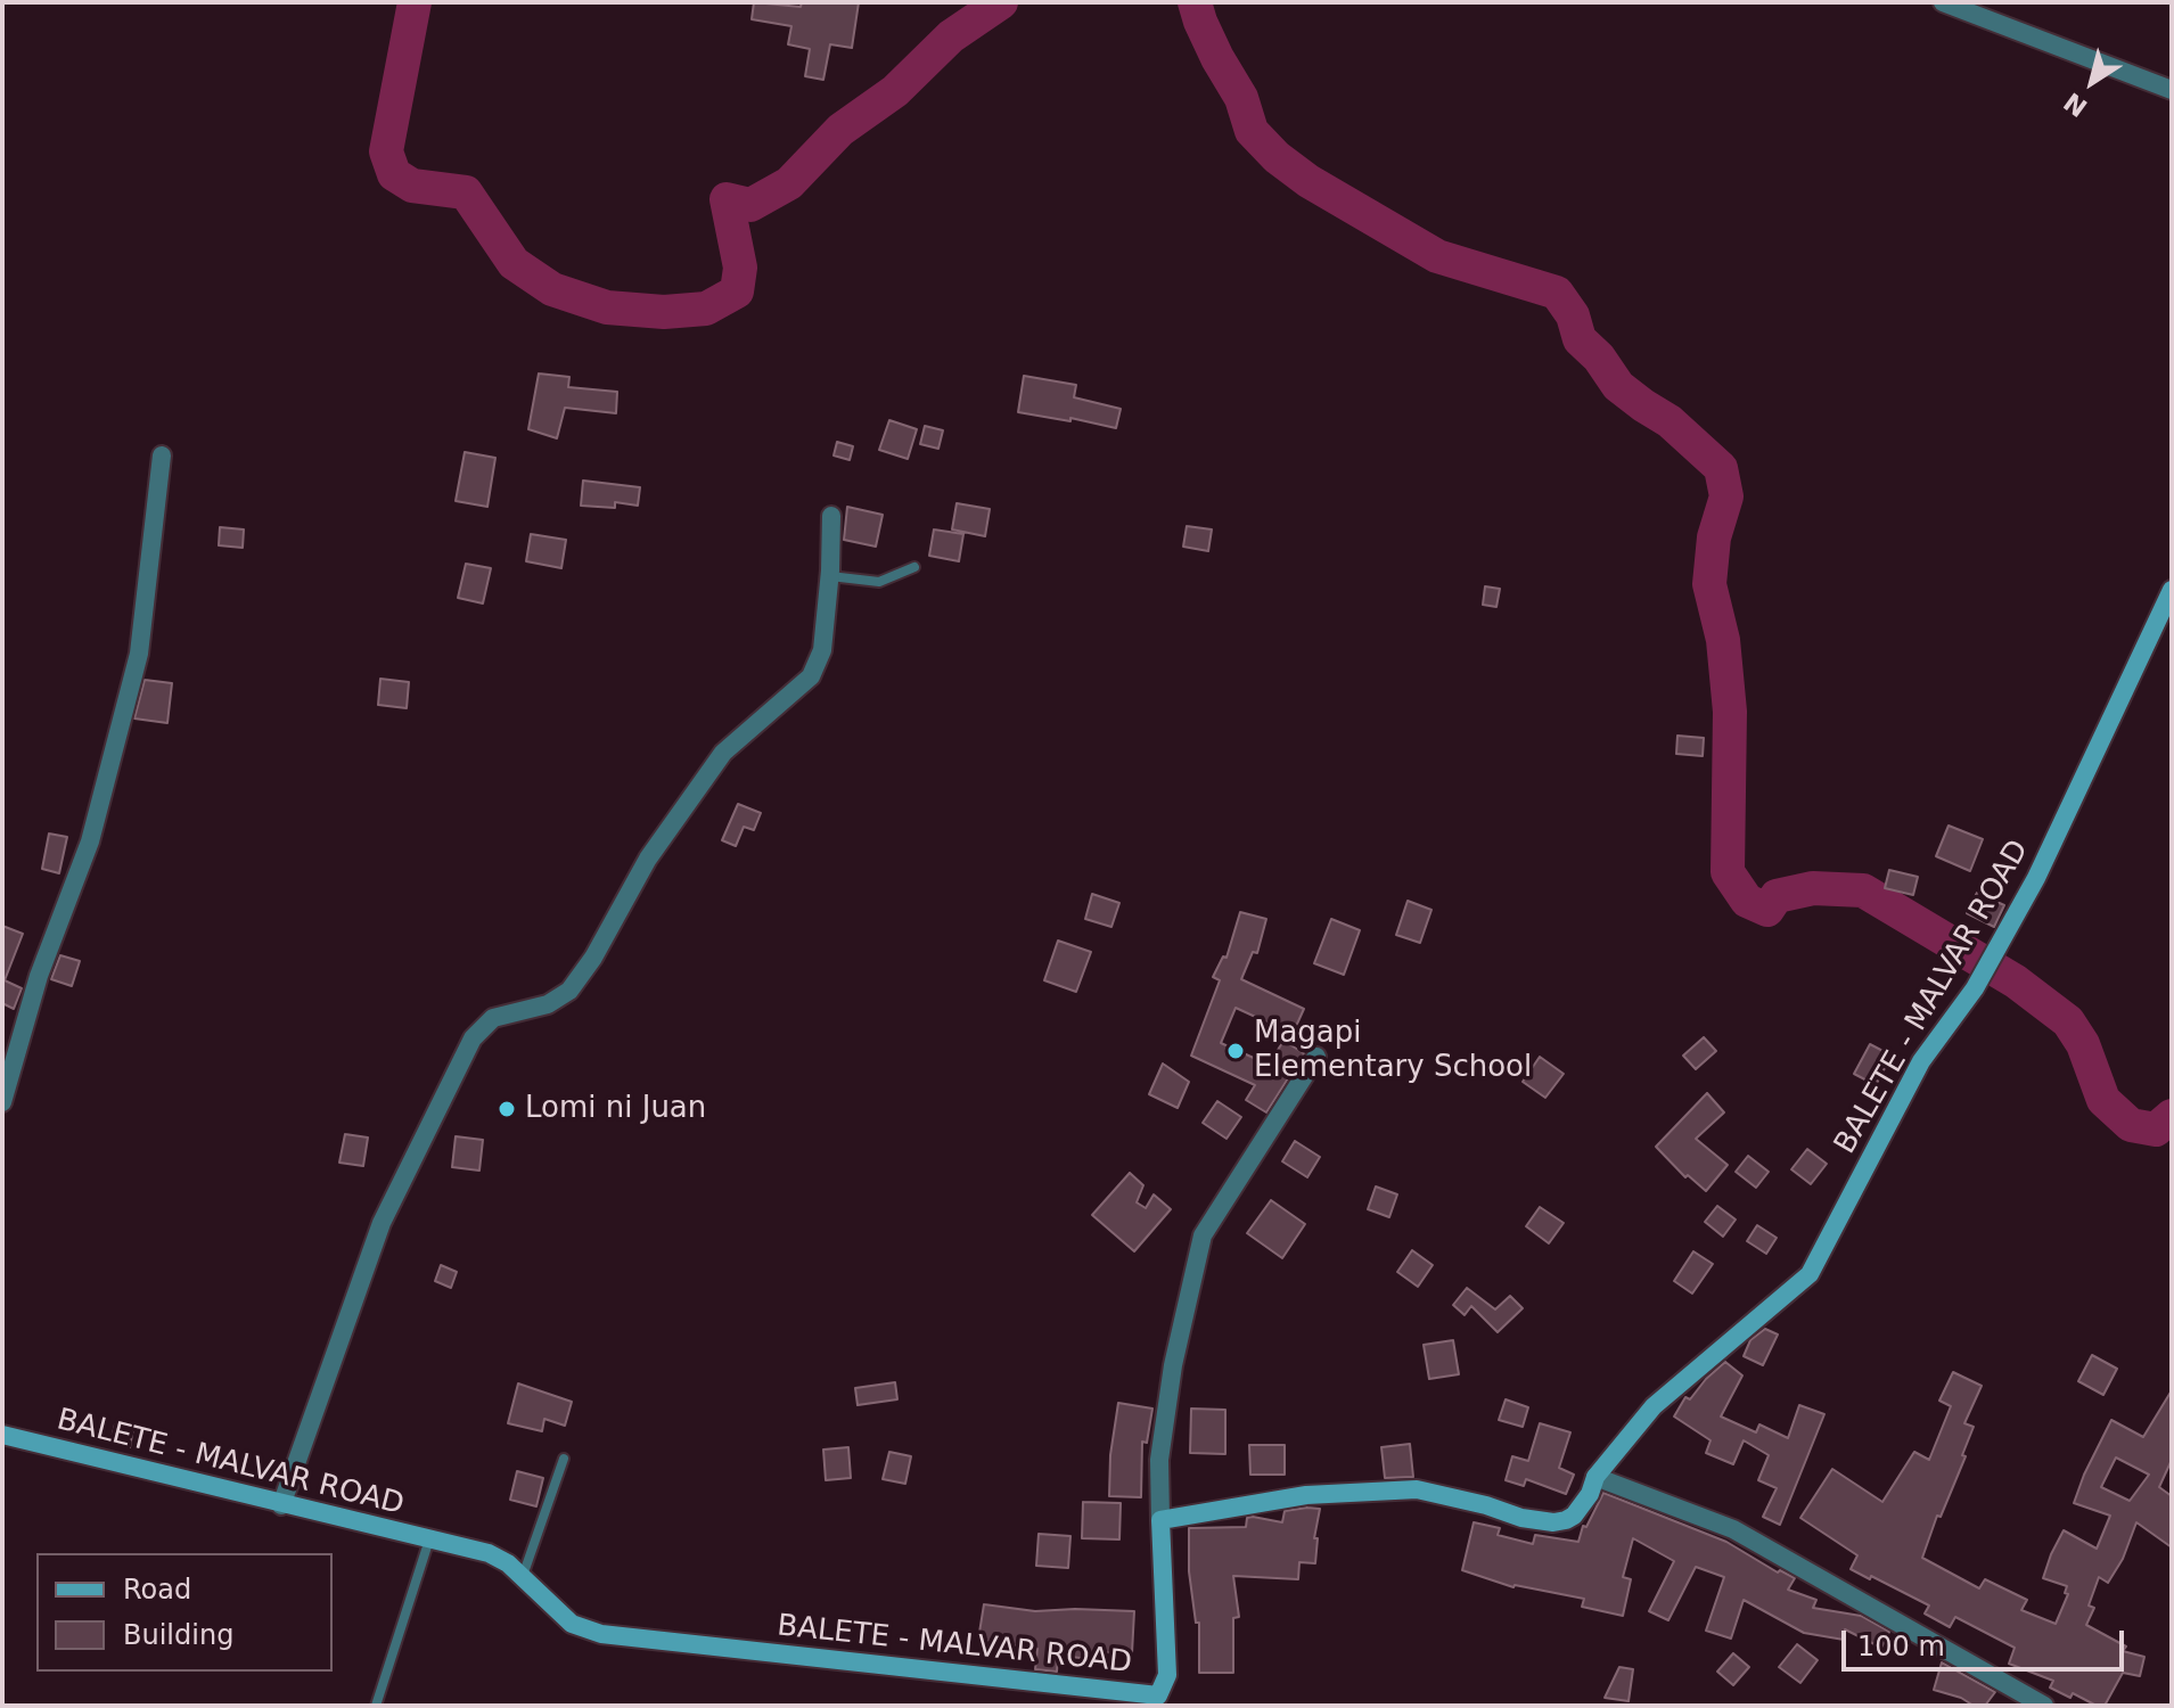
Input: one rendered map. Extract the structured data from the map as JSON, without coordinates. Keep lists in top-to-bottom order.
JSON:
{
  "streets": {
    "main road": ["BALETE - MALVAR ROAD"]
  },
  "places": ["Magapi Elementary School", "Lomi ni Juan"],
  "legend": ["Road", "Building"],
  "scale_bar": "100 m",
  "north": "bottom left"
}
